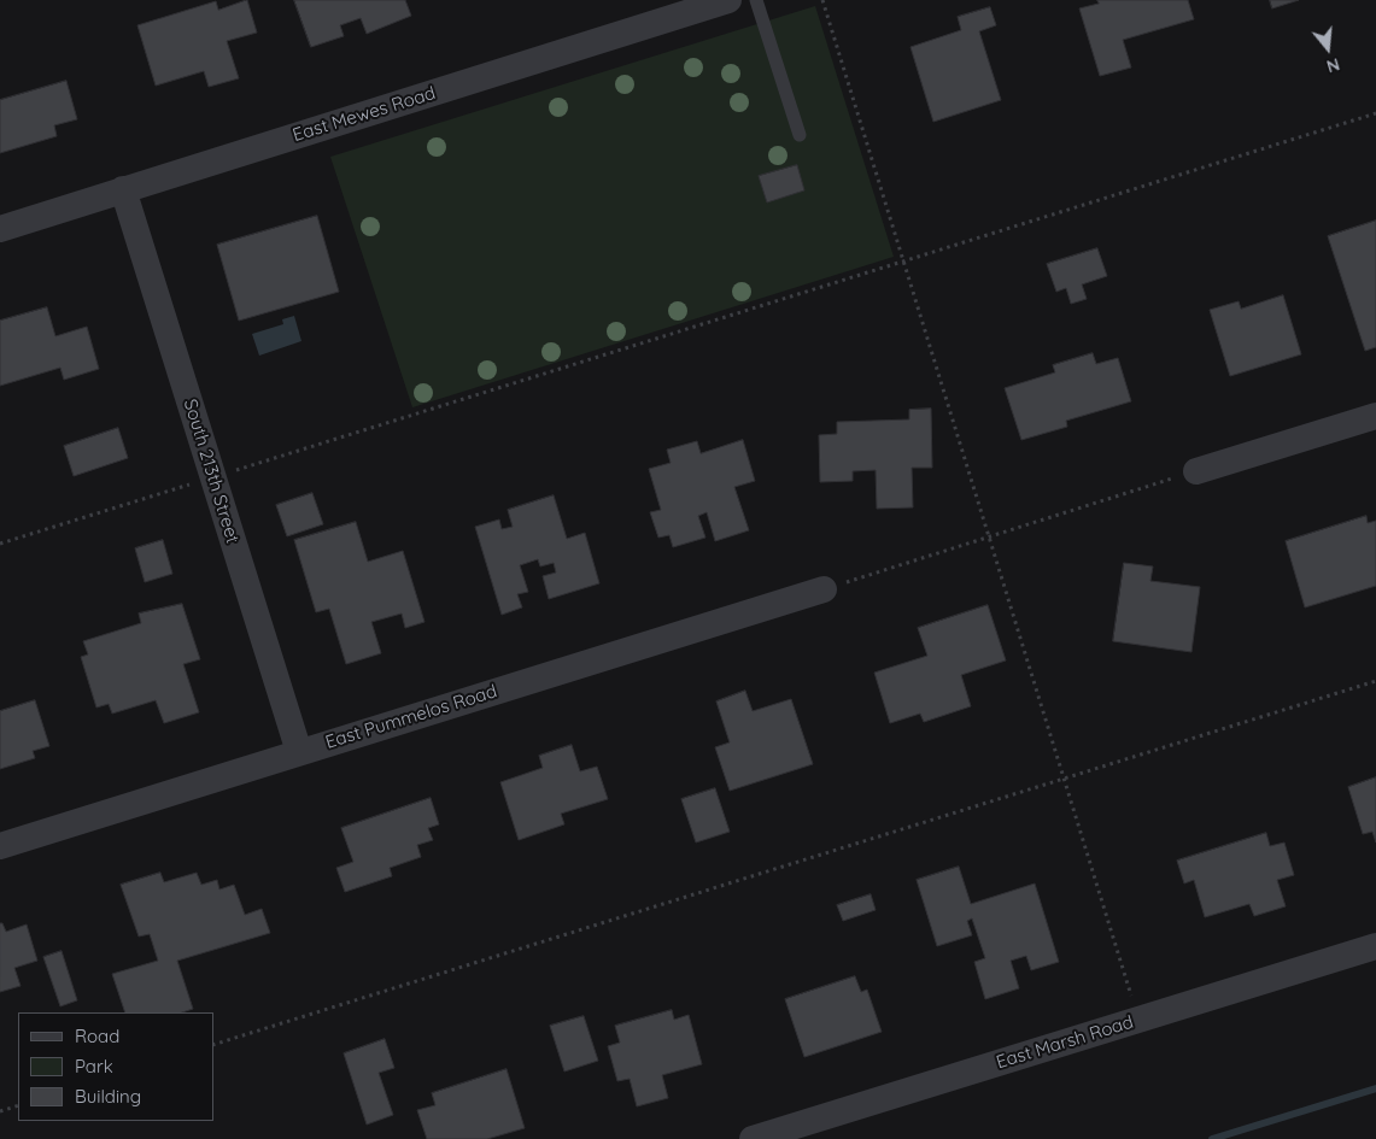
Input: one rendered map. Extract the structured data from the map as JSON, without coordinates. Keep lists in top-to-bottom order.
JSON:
{
  "streets": {
    "street": [
      "East Mewes Road",
      "South 213th Street",
      "East Pummelos Road",
      "East Marsh Road"
    ]
  },
  "crossings": [
    ["East Mewes Road", "South 213th Street"],
    ["South 213th Street", "East Pummelos Road"]
  ],
  "legend": ["Road", "Park", "Building"],
  "north": "bottom"
}
